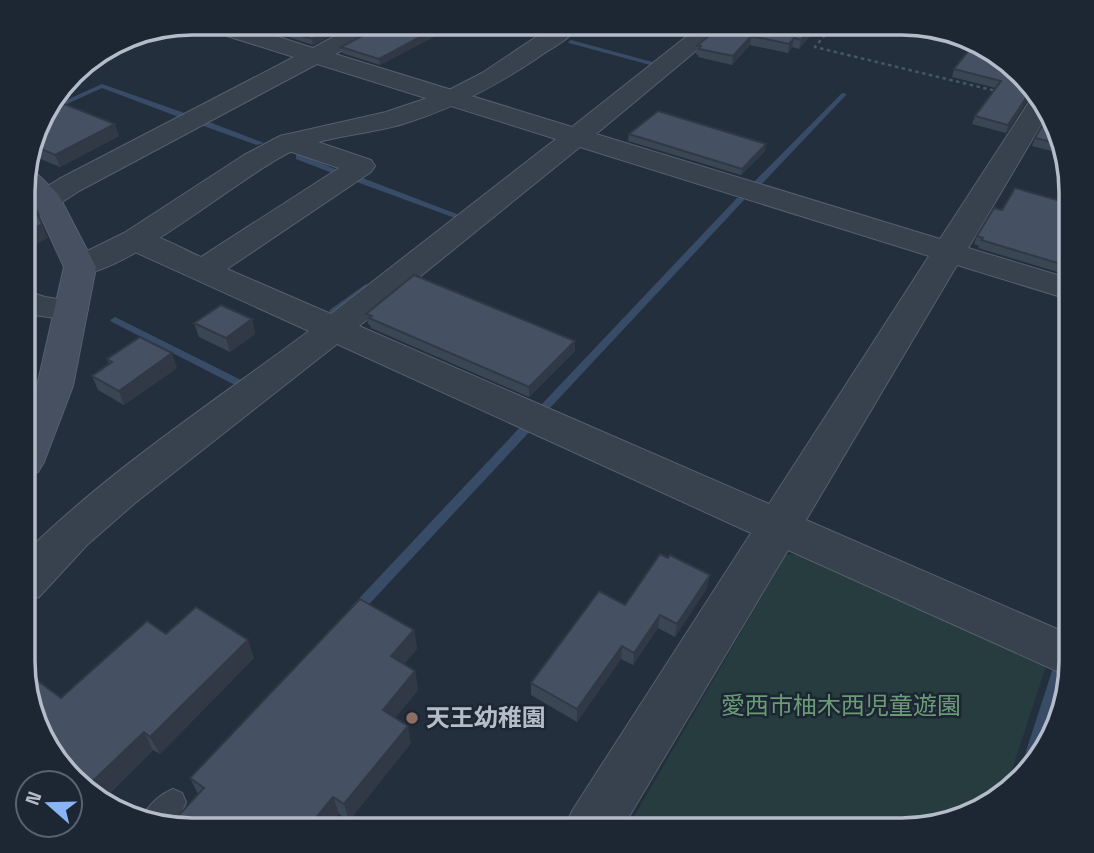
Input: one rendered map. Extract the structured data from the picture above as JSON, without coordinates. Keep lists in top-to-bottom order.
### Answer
{
  "parks": ["愛西市柚木西児童遊園"],
  "places": ["天王幼稚園"],
  "north": "left"
}
